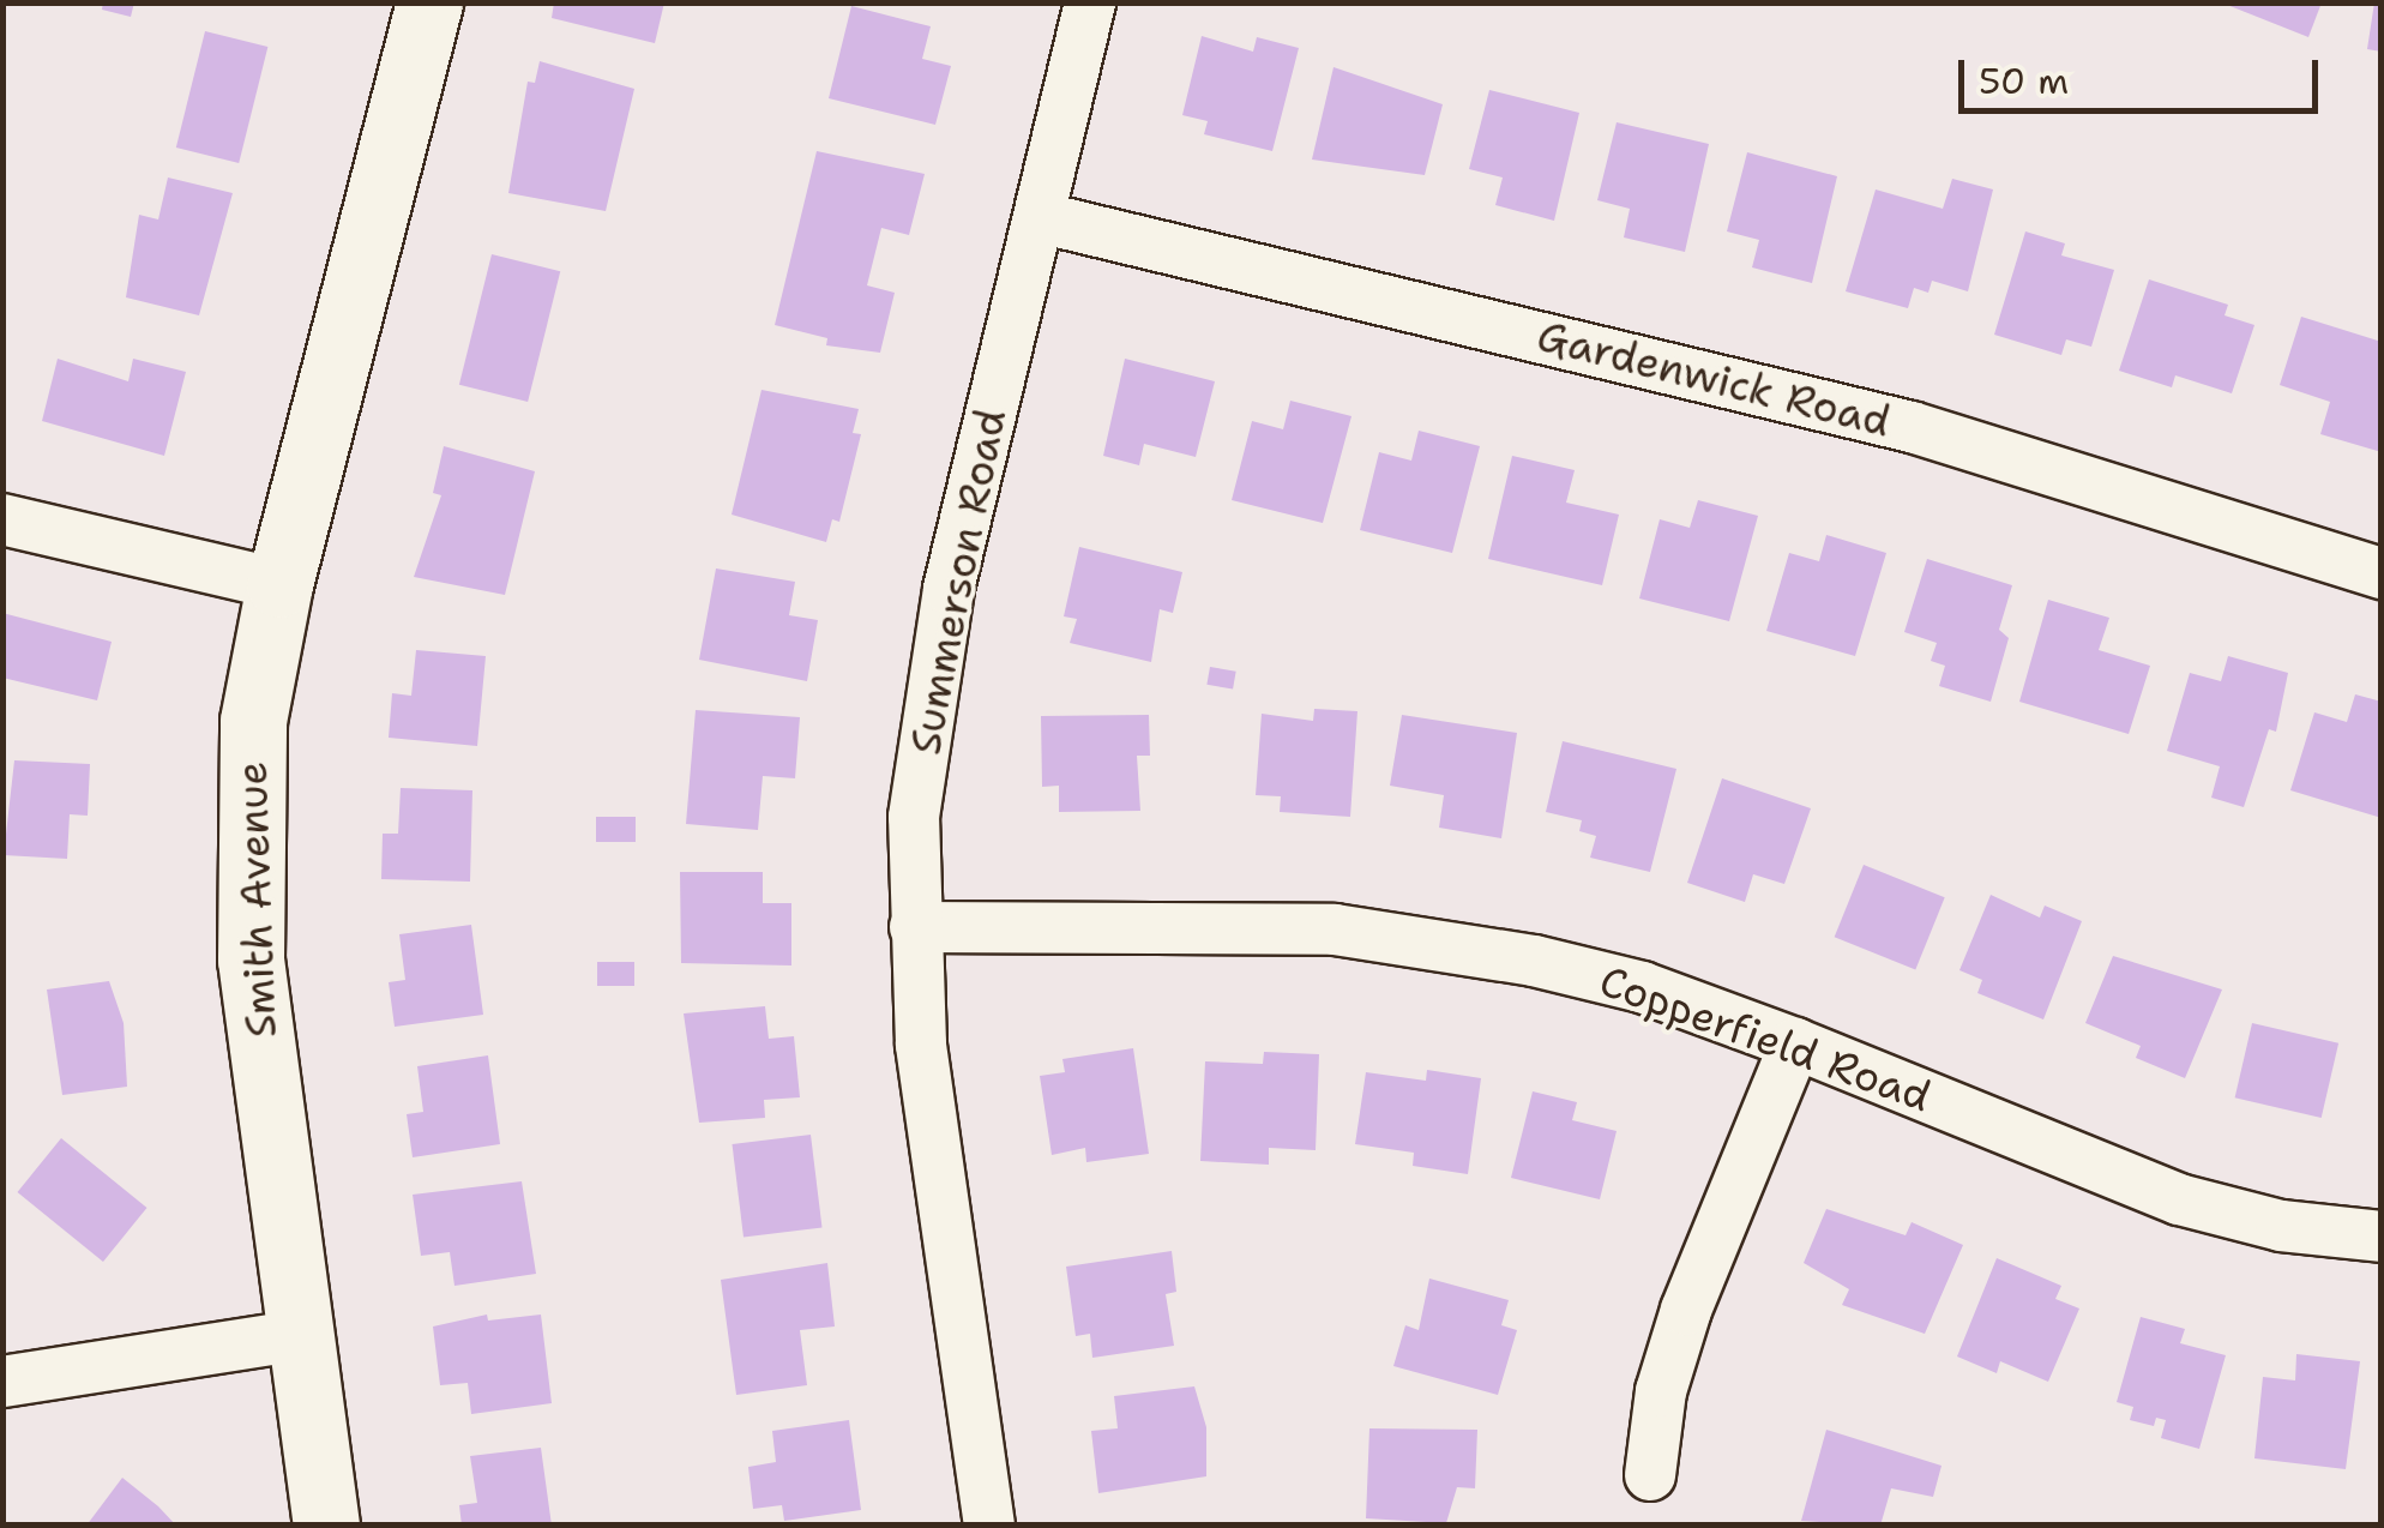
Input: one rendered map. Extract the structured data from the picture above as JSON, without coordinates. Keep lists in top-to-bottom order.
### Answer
{
  "streets": {
    "main road": ["Smith Avenue"],
    "street": ["Gardenwick Road", "Summerson Road", "Copperfield Road"]
  },
  "crossings": [
    ["Gardenwick Road", "Summerson Road"],
    ["Summerson Road", "Copperfield Road"]
  ],
  "scale_bar": "50 m"
}
